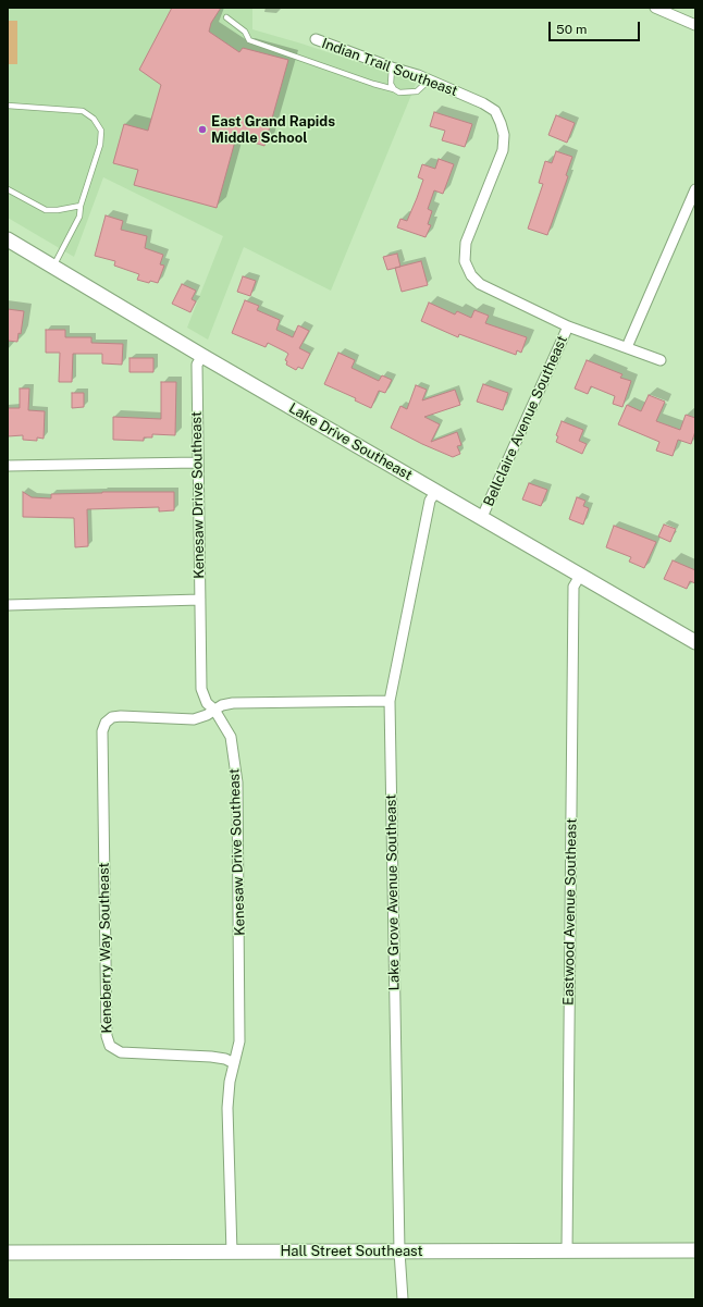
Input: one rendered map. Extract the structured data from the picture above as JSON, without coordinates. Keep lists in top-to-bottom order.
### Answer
{
  "streets": {
    "main road": ["Lake Drive Southeast", "Hall Street Southeast"],
    "street": [
      "Indian Trail Southeast",
      "Bellclaire Avenue Southeast",
      "Kenesaw Drive Southeast",
      "Lake Grove Avenue Southeast",
      "Eastwood Avenue Southeast",
      "Keneberry Way Southeast"
    ]
  },
  "crossings": [
    ["Indian Trail Southeast", "Bellclaire Avenue Southeast"],
    ["Bellclaire Avenue Southeast", "Lake Drive Southeast"],
    ["Lake Drive Southeast", "Kenesaw Drive Southeast"],
    ["Lake Drive Southeast", "Lake Grove Avenue Southeast"],
    ["Lake Drive Southeast", "Eastwood Avenue Southeast"],
    ["Kenesaw Drive Southeast", "Keneberry Way Southeast"],
    ["Kenesaw Drive Southeast", "Hall Street Southeast"],
    ["Lake Grove Avenue Southeast", "Hall Street Southeast"],
    ["Eastwood Avenue Southeast", "Hall Street Southeast"]
  ],
  "places": ["East Grand Rapids Middle School"],
  "scale_bar": "50 m"
}
